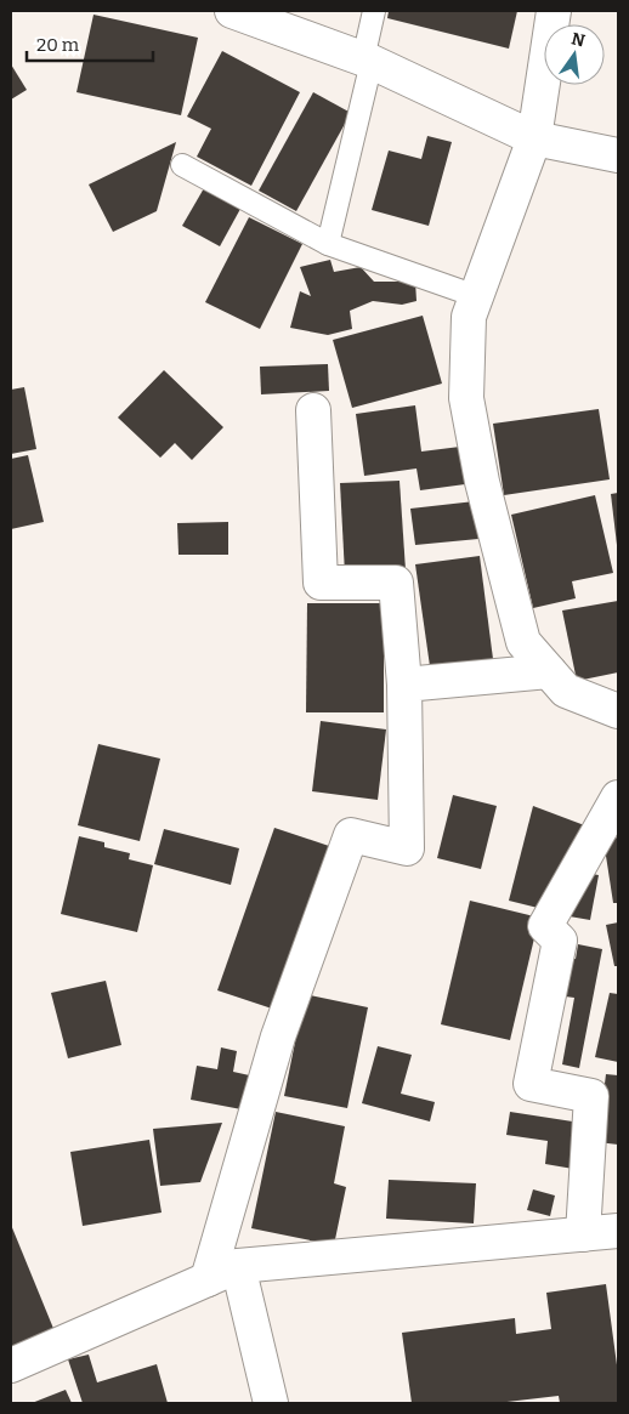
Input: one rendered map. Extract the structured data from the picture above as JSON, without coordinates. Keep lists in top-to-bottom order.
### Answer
{
  "scale_bar": "20 m",
  "north": "top"
}
